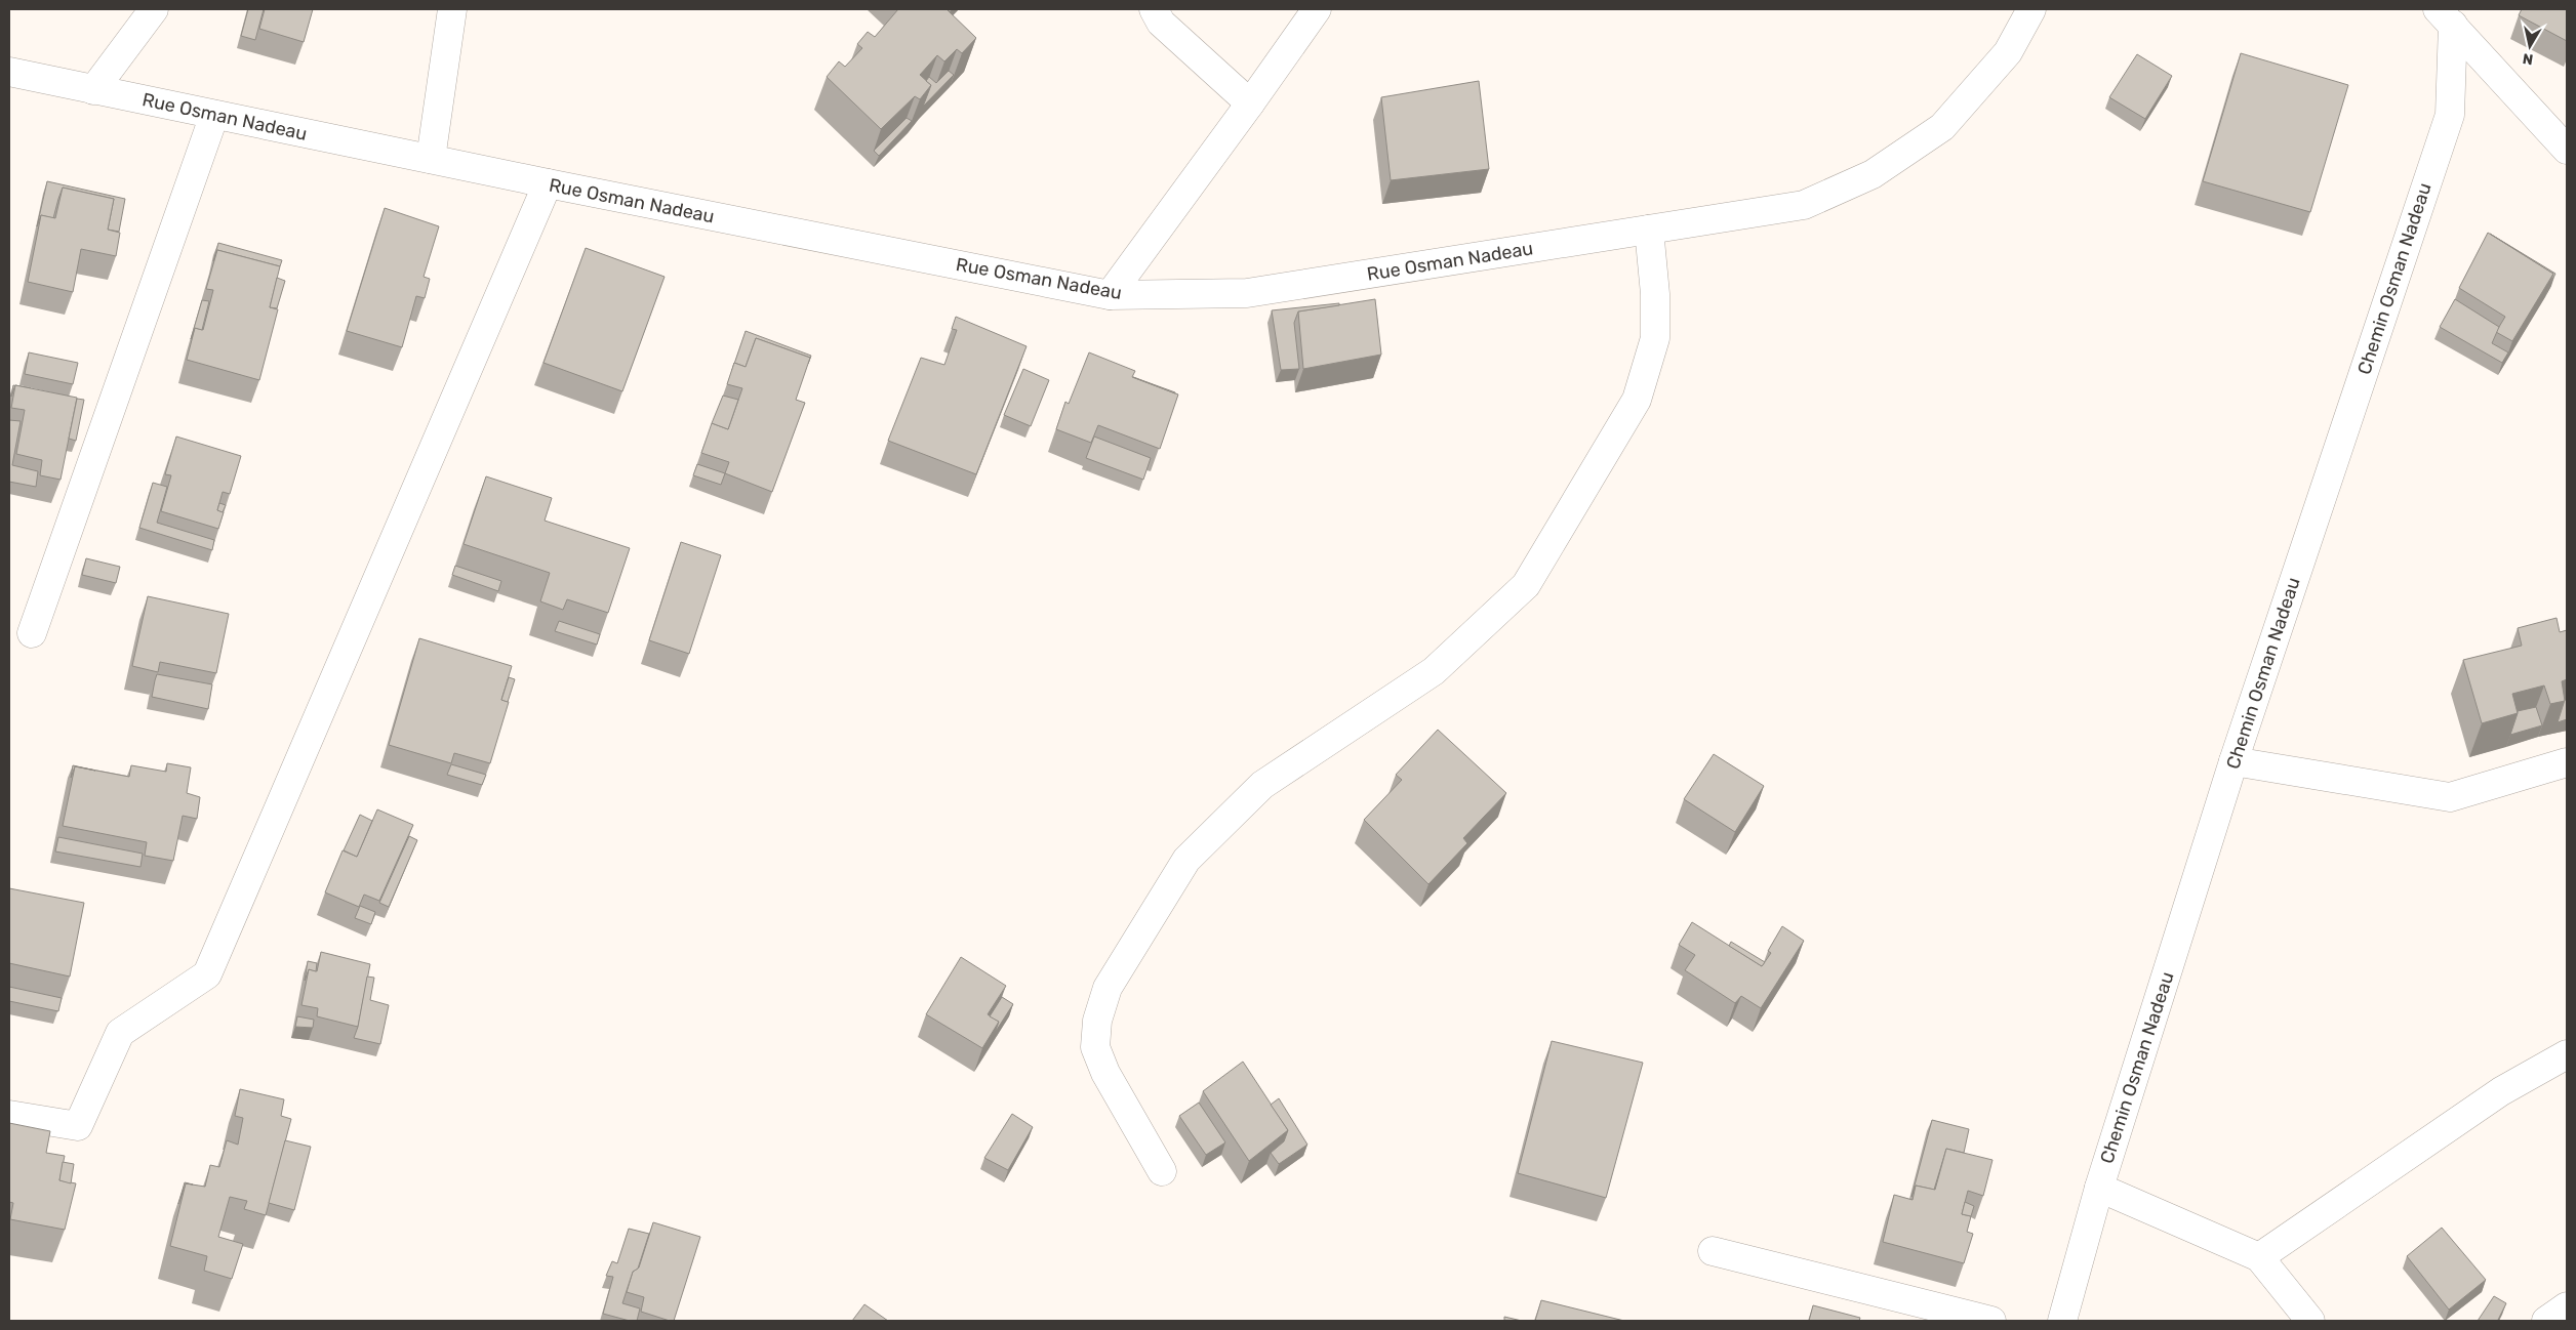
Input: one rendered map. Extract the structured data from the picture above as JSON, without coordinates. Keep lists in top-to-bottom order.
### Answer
{
  "streets": {
    "street": ["Rue Osman Nadeau", "Chemin Osman Nadeau"]
  },
  "north": "bottom"
}
